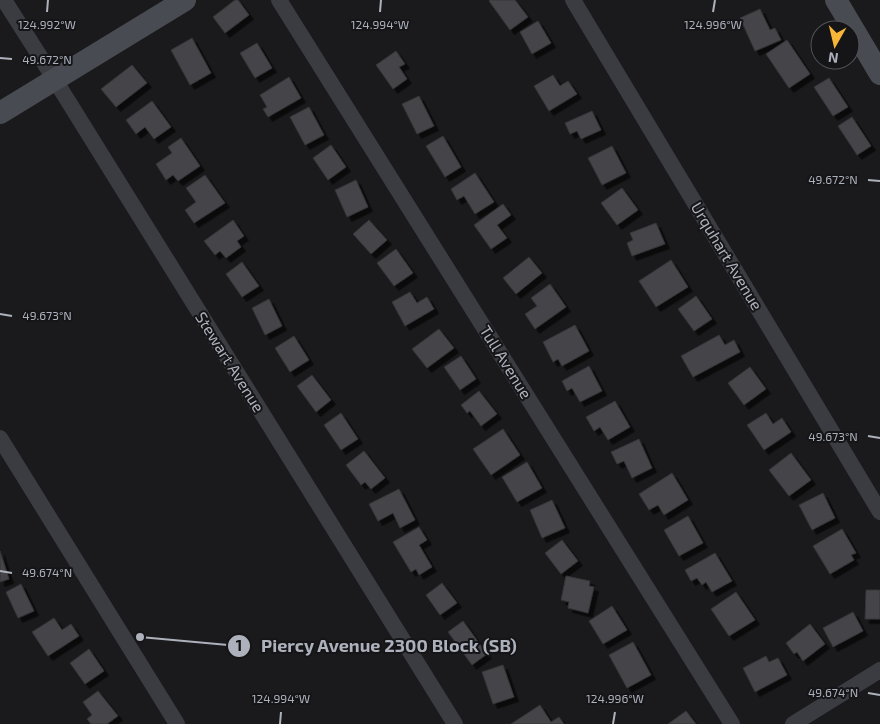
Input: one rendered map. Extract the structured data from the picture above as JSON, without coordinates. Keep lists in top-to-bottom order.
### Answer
{
  "streets": {
    "street": ["Urquhart Avenue", "Stewart Avenue", "Tull Avenue"]
  },
  "places": ["Piercy Avenue 2300 Block (SB)"],
  "north": "bottom",
  "coordinates": [
    "124.992°W",
    "124.994°W",
    "124.996°W",
    "49.672°N",
    "49.673°N",
    "49.674°N"
  ]
}
